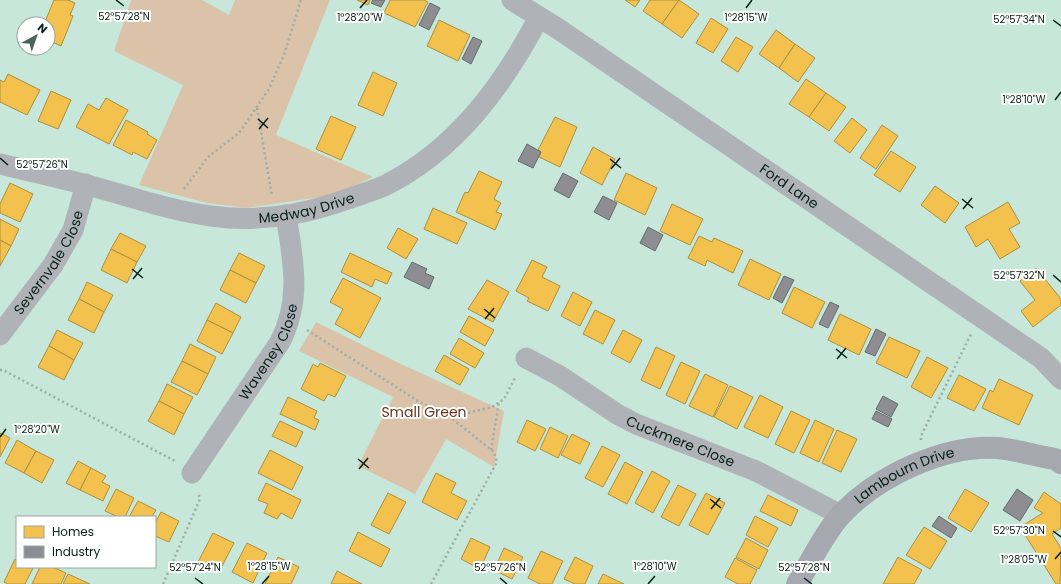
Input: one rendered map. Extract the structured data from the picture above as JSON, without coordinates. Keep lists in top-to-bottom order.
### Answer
{
  "streets": {
    "street": [
      "Ford Lane",
      "Medway Drive",
      "Severnvale Close",
      "Waveney Close",
      "Cuckmere Close",
      "Lambourn Drive"
    ]
  },
  "crossings": [
    ["Ford Lane", "Medway Drive"],
    ["Medway Drive", "Severnvale Close"],
    ["Medway Drive", "Waveney Close"],
    ["Cuckmere Close", "Lambourn Drive"]
  ],
  "parks": ["Small Green"],
  "legend": ["Homes", "Industry"],
  "north": "top right",
  "coordinates": [
    "52°57'28\"N",
    "1°28'20\"W",
    "1°28'15\"W",
    "52°57'34\"N",
    "1°28'10\"W",
    "52°57'26\"N",
    "52°57'32\"N",
    "52°57'30\"N",
    "1°28'05\"W",
    "52°57'24\"N"
  ]
}
